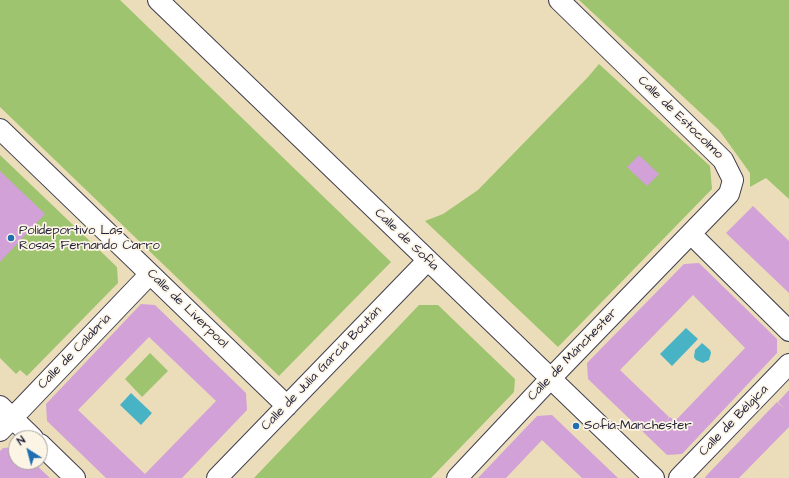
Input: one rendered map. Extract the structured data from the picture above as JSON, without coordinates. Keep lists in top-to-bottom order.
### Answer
{
  "streets": {
    "street": [
      "Calle de Estocolmo",
      "Calle de Sofía",
      "Calle de Liverpool",
      "Calle de Calabria",
      "Calle de Mánchester",
      "Calle de Julia García Boután",
      "Calle de Bélgica"
    ]
  },
  "crossings": [
    ["Calle de Estocolmo", "Calle de Mánchester"],
    ["Calle de Sofía", "Calle de Mánchester"],
    ["Calle de Sofía", "Calle de Julia García Boután"],
    ["Calle de Liverpool", "Calle de Calabria"],
    ["Calle de Liverpool", "Calle de Julia García Boután"]
  ],
  "places": ["Polideportivo Las Rosas Fernando Carro", "Sofía-Manchester"],
  "north": "top left"
}
